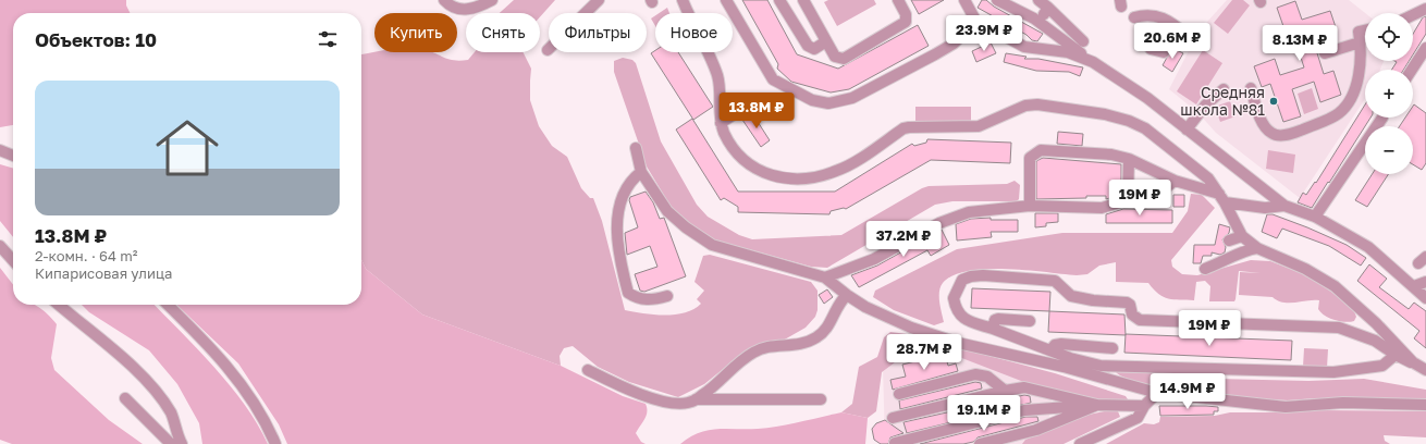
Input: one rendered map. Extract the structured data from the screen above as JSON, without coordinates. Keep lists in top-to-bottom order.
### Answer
{
  "places": ["Средняя школа №81"],
  "page": {
    "map_buttons": ["+", "−"],
    "chip": [
      "Купить",
      "Снять",
      "Фильтры",
      "Новое"
    ],
    "heading": "Объектов: 10",
    "price": [
      "23.9M ₽",
      "20.6M ₽",
      "8.13M ₽",
      "13.8M ₽",
      "19M ₽",
      "37.2M ₽",
      "19M ₽",
      "28.7M ₽",
      "14.9M ₽",
      "19.1M ₽"
    ],
    "list": [
      {
        "name": "13.8M ₽",
        "note": "2-комн. · 64 m² · Кипарисовая улица"
      }
    ]
  }
}
